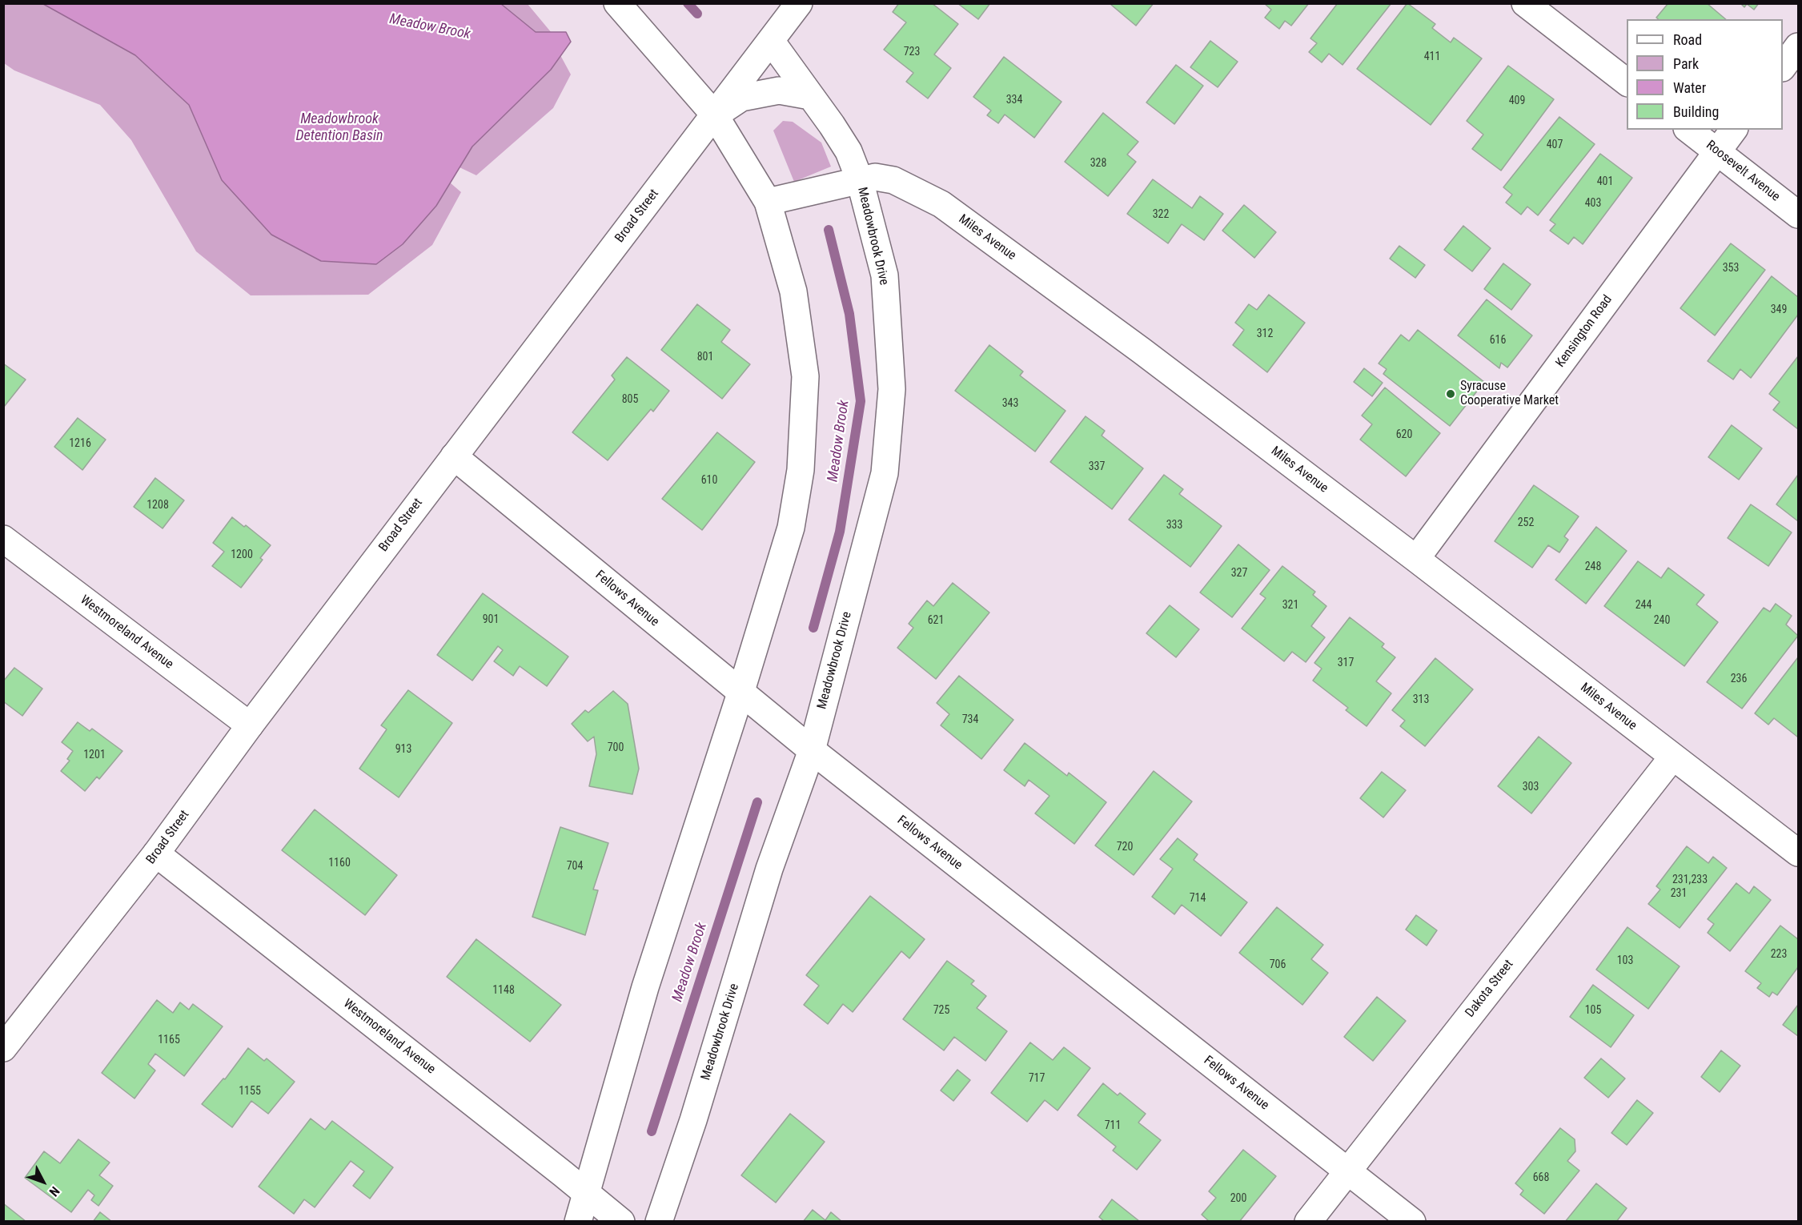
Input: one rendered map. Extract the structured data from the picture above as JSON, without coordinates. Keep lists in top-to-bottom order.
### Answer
{
  "streets": {
    "street": [
      "Roosevelt Avenue",
      "Broad Street",
      "Meadowbrook Drive",
      "Miles Avenue",
      "Kensington Road",
      "Fellows Avenue",
      "Westmoreland Avenue",
      "Dakota Street"
    ]
  },
  "crossings": [
    ["Roosevelt Avenue", "Kensington Road"],
    ["Broad Street", "Meadowbrook Drive"],
    ["Broad Street", "Fellows Avenue"],
    ["Broad Street", "Westmoreland Avenue"],
    ["Meadowbrook Drive", "Miles Avenue"],
    ["Meadowbrook Drive", "Fellows Avenue"],
    ["Miles Avenue", "Kensington Road"],
    ["Miles Avenue", "Dakota Street"],
    ["Fellows Avenue", "Dakota Street"]
  ],
  "water": ["Meadow Brook", "Meadowbrook Detention Basin"],
  "places": ["Syracuse Cooperative Market"],
  "house_numbers": [
    "723",
    "411",
    "334",
    "409",
    "407",
    "328",
    "401",
    "403",
    "322",
    "353",
    "349",
    "312",
    "616",
    "801",
    "805",
    "343",
    "620",
    "1216",
    "337",
    "610",
    "1208",
    "252",
    "333",
    "1200",
    "248",
    "327",
    "321",
    "244",
    "901",
    "621",
    "240",
    "317",
    "236",
    "313",
    "734",
    "700",
    "913",
    "1201",
    "303",
    "720",
    "1160",
    "704",
    "231,233",
    "231",
    "714",
    "223",
    "103",
    "706",
    "1148",
    "725",
    "105",
    "1165",
    "717",
    "1155",
    "711",
    "668",
    "200"
  ],
  "legend": [
    "Road",
    "Park",
    "Water",
    "Building"
  ],
  "north": "bottom right"
}
